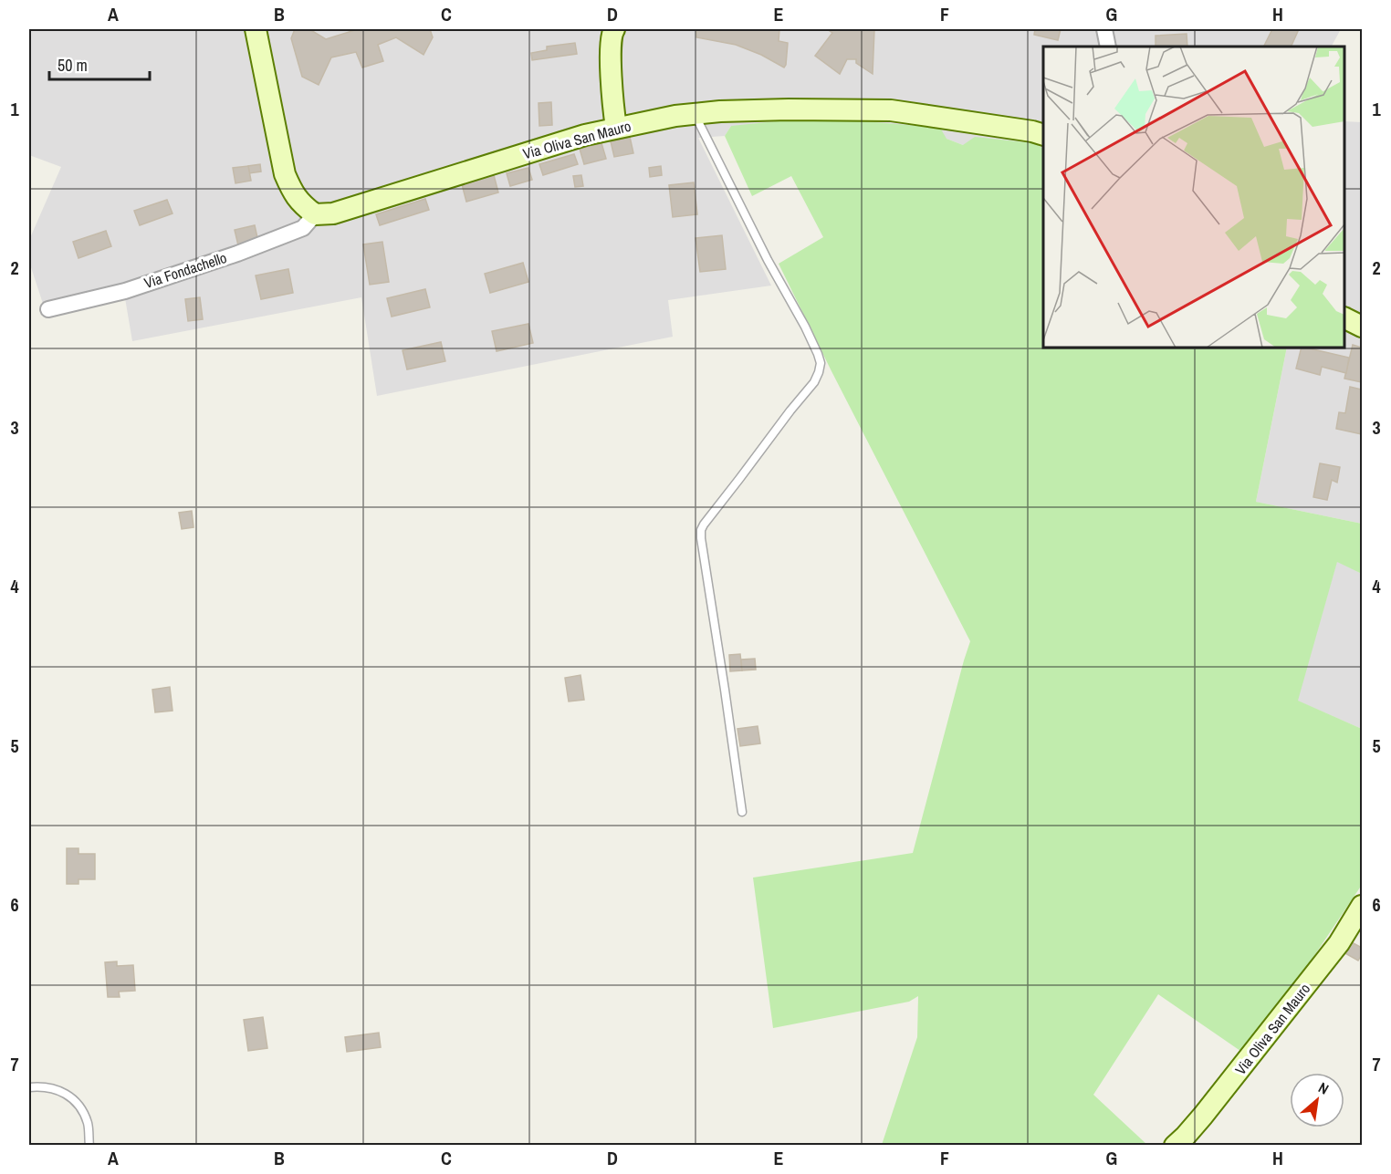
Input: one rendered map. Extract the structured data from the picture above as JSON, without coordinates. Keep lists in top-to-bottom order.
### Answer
{
  "streets": {
    "street": ["Via Oliva San Mauro", "Via Fondachello"]
  },
  "crossings": [
    ["Via Oliva San Mauro", "Via Fondachello"]
  ],
  "scale_bar": "50 m",
  "north": "top right",
  "grid": {
    "columns": [
      "A",
      "B",
      "C",
      "D",
      "E",
      "F",
      "G",
      "H"
    ],
    "rows": [
      "1",
      "2",
      "3",
      "4",
      "5",
      "6",
      "7"
    ]
  }
}
